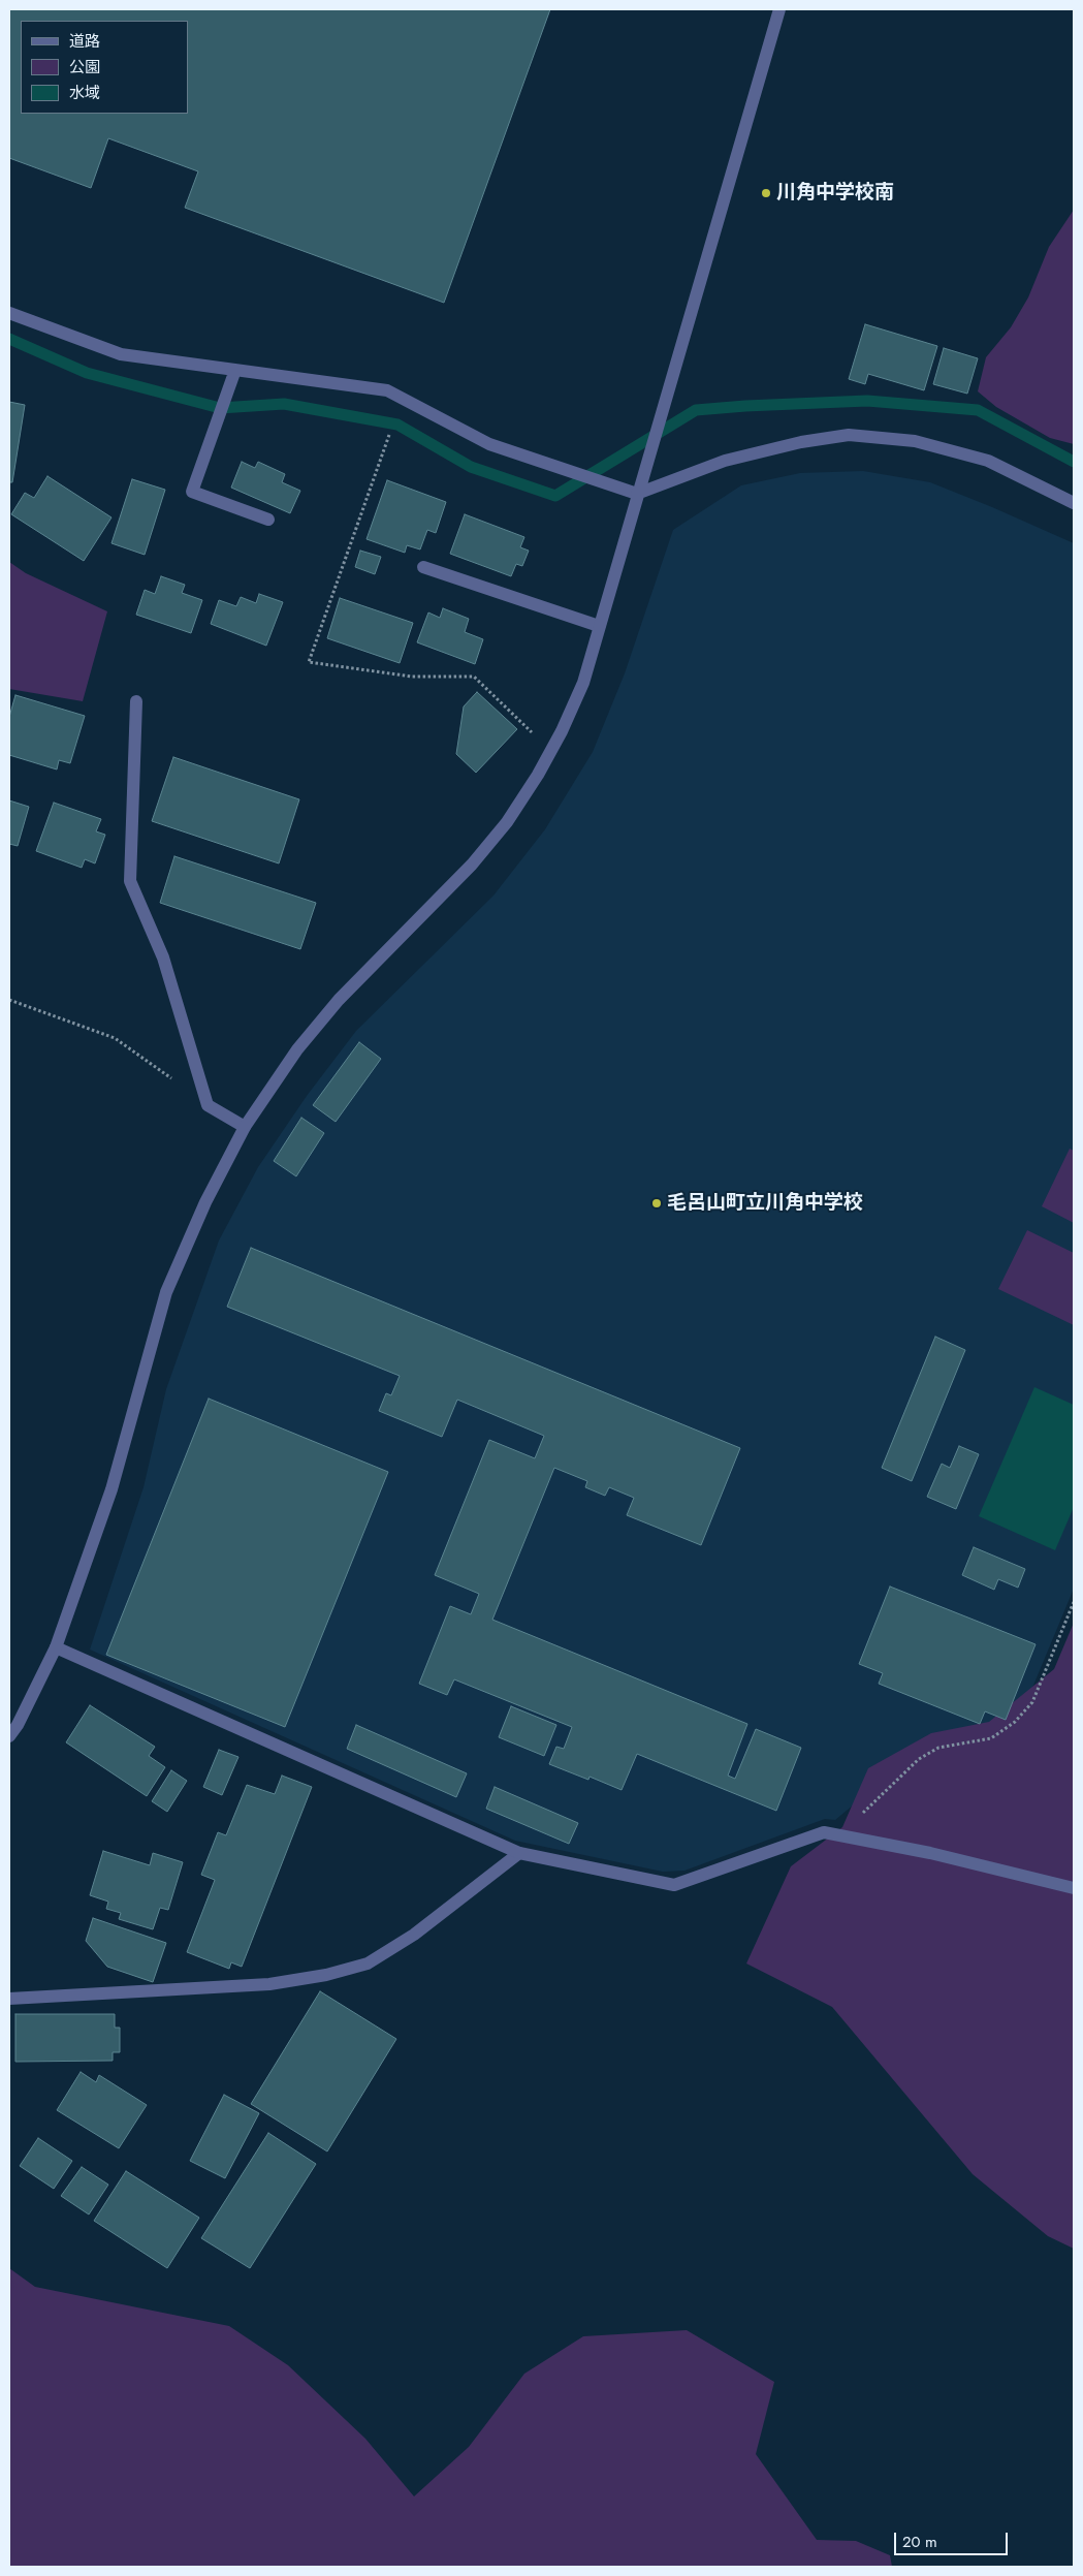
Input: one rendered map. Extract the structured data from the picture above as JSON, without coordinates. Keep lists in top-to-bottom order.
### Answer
{
  "places": ["川角中学校南", "毛呂山町立川角中学校"],
  "legend": ["道路", "公園", "水域"],
  "scale_bar": "20 m"
}
